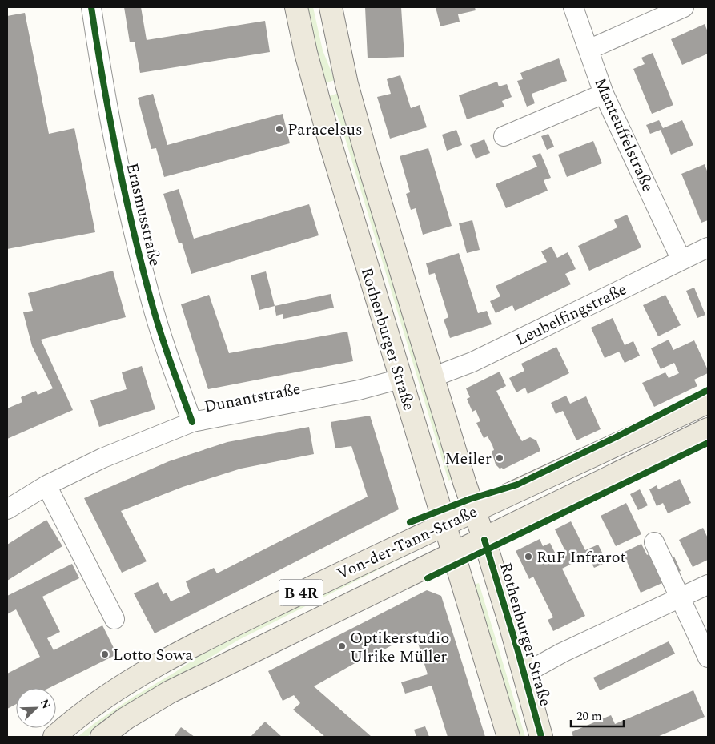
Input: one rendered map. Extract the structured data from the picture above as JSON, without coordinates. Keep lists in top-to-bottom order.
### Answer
{
  "streets": {
    "main road": ["Rothenburger Straße", "Von-der-Tann-Straße", "B 4R"],
    "street": [
      "Manteuffelstraße",
      "Erasmusstraße",
      "Leubelfingstraße",
      "Dunantstraße"
    ]
  },
  "crossings": [
    ["Manteuffelstraße", "Leubelfingstraße"],
    ["Erasmusstraße", "Dunantstraße"],
    ["Leubelfingstraße", "Rothenburger Straße"],
    ["Rothenburger Straße", "Dunantstraße"],
    ["Rothenburger Straße", "Von-der-Tann-Straße"]
  ],
  "places": [
    "Paracelsus",
    "Meiler",
    "RuF Infrarot",
    "Optikerstudio Ulrike Müller",
    "Lotto Sowa"
  ],
  "scale_bar": "20 m",
  "north": "top right"
}
